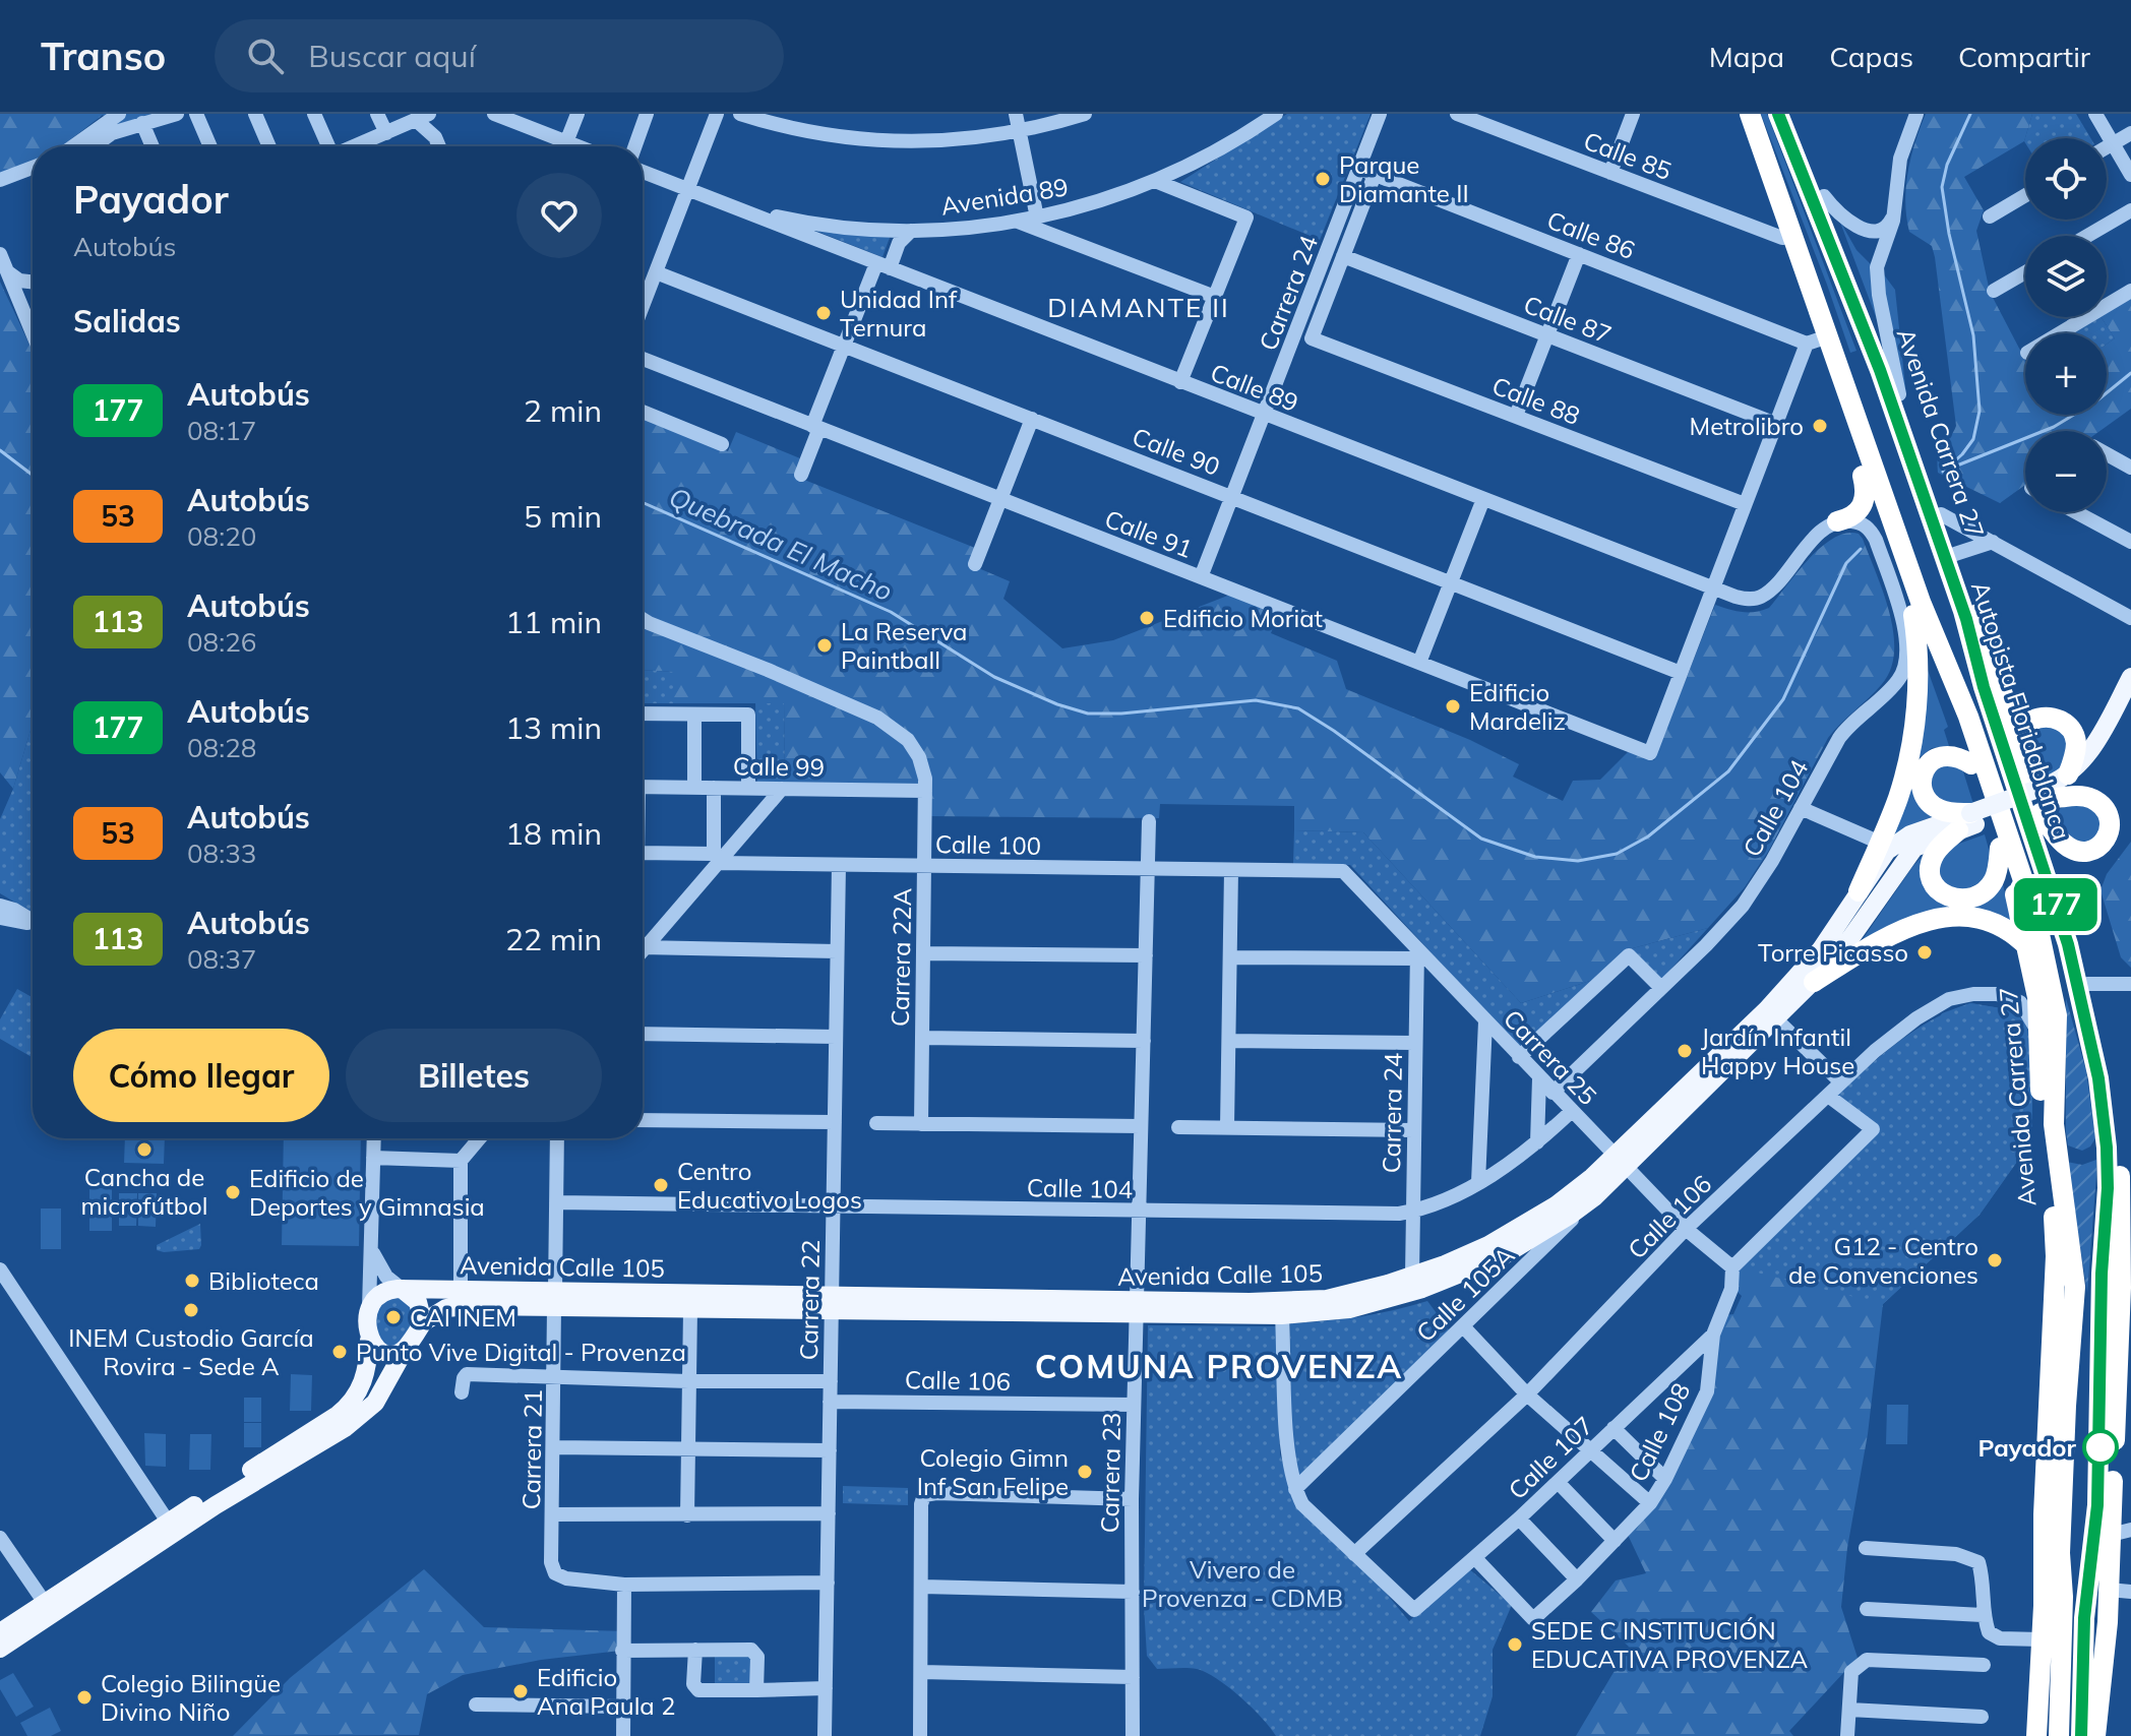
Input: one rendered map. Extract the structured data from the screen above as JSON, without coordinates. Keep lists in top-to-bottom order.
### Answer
{
  "streets": {
    "highway": ["Avenida Carrera 27", "Autopista Floridablanca"],
    "main road": ["Avenida Calle 105"],
    "street": [
      "Calle 85",
      "Avenida 89",
      "Calle 86",
      "Carrera 24",
      "Calle 87",
      "Calle 89",
      "Calle 88",
      "Calle 90",
      "Calle 91",
      "Calle 99",
      "Calle 104",
      "Calle 100",
      "Carrera 22A",
      "Carrera 25",
      "Calle 106",
      "Calle 105A",
      "Carrera 22",
      "Calle 108",
      "Carrera 21",
      "Calle 107",
      "Carrera 23"
    ]
  },
  "crossings": [
    ["Calle 85", "Avenida Carrera 27"],
    ["Avenida 89", "Calle 89"],
    ["Calle 86", "Carrera 24"],
    ["Calle 86", "Avenida Carrera 27"],
    ["Carrera 24", "Calle 89"],
    ["Carrera 24", "Calle 90"],
    ["Carrera 24", "Calle 91"],
    ["Carrera 24", "Calle 104"],
    ["Carrera 24", "Carrera 25"],
    ["Carrera 24", "Avenida Calle 105"],
    ["Calle 87", "Calle 88"],
    ["Calle 89", "Calle 104"],
    ["Avenida Carrera 27", "Calle 106"],
    ["Avenida Carrera 27", "Avenida Calle 105"],
    ["Calle 90", "Calle 91"],
    ["Calle 99", "Carrera 22A"],
    ["Calle 104", "Carrera 25"],
    ["Calle 104", "Carrera 22"],
    ["Calle 104", "Carrera 21"],
    ["Calle 104", "Carrera 23"],
    ["Calle 100", "Carrera 22A"],
    ["Calle 100", "Carrera 25"],
    ["Calle 100", "Carrera 22"],
    ["Calle 100", "Carrera 23"],
    ["Carrera 25", "Calle 106"],
    ["Carrera 25", "Avenida Calle 105"],
    ["Carrera 25", "Calle 108"],
    ["Calle 106", "Carrera 22"],
    ["Calle 106", "Calle 107"],
    ["Calle 106", "Carrera 23"],
    ["Avenida Calle 105", "Calle 105A"],
    ["Avenida Calle 105", "Carrera 22"],
    ["Avenida Calle 105", "Carrera 21"],
    ["Avenida Calle 105", "Carrera 23"],
    ["Calle 108", "Calle 107"]
  ],
  "districts": ["DIAMANTE II", "COMUNA PROVENZA"],
  "water": ["Quebrada El Macho"],
  "parks": ["Vivero de Provenza - CDMB"],
  "places": [
    "Parque Diamante II",
    "Unidad Inf Ternura",
    "Metrolibro",
    "Edificio Moriat",
    "La Reserva Paintball",
    "Edificio Mardeliz",
    "Torre Picasso",
    "Jardín Infantil Happy House",
    "Cancha de microfútbol",
    "Centro Educativo Logos",
    "Edificio de Deportes y Gimnasia",
    "G12 - Centro de Convenciones",
    "Biblioteca",
    "INEM Custodio García Rovira - Sede A",
    "CAI INEM",
    "Punto Vive Digital - Provenza",
    "Payador",
    "Colegio Gimn Inf San Felipe",
    "SEDE C INSTITUCIÓN EDUCATIVA PROVENZA",
    "Edificio Ana Paula 2",
    "Colegio Bilingüe Divino Niño"
  ],
  "lines": ["bus line 177"],
  "page": {
    "header": "Transo",
    "search": "Buscar aquí",
    "nav": ["Mapa", "Capas", "Compartir"],
    "on_map": "177",
    "map_buttons": ["+", "−"],
    "heading": [
      ["Payador", "Autobús"],
      "Salidas"
    ],
    "list": [
      {
        "mark": "177",
        "name": "Autobús",
        "note": "08:17",
        "value": "2 min"
      },
      {
        "mark": "53",
        "name": "Autobús",
        "note": "08:20",
        "value": "5 min"
      },
      {
        "mark": "113",
        "name": "Autobús",
        "note": "08:26",
        "value": "11 min"
      },
      {
        "mark": "177",
        "name": "Autobús",
        "note": "08:28",
        "value": "13 min"
      },
      {
        "mark": "53",
        "name": "Autobús",
        "note": "08:33",
        "value": "18 min"
      },
      {
        "mark": "113",
        "name": "Autobús",
        "note": "08:37",
        "value": "22 min"
      }
    ],
    "buttons": ["Cómo llegar", "Billetes"]
  }
}
